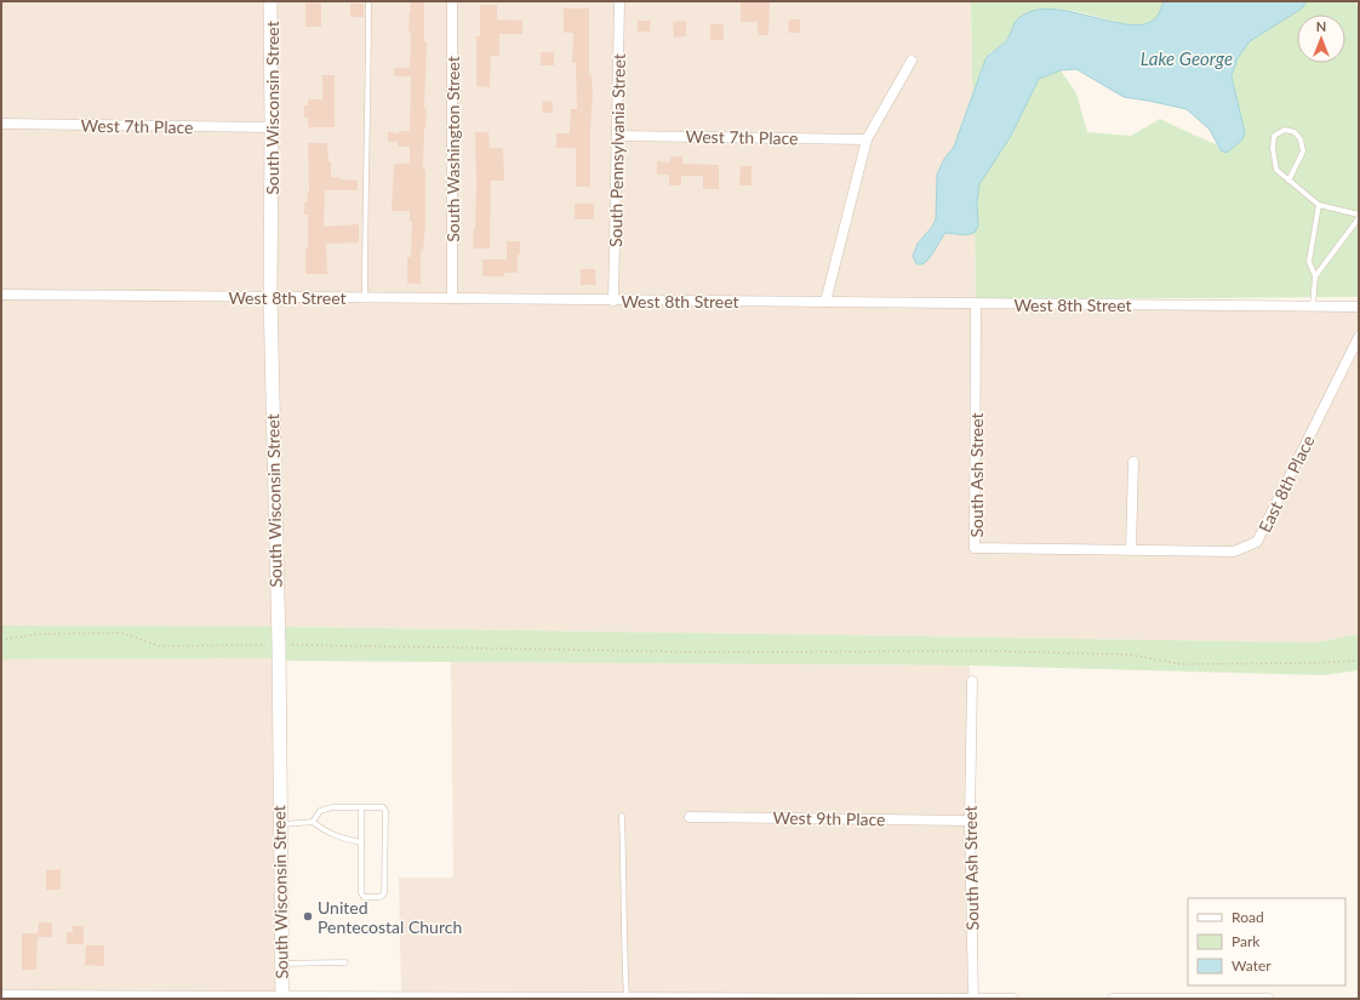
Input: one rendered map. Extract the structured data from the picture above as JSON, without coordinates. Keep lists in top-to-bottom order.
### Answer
{
  "streets": {
    "street": [
      "South Wisconsin Street",
      "West 7th Place",
      "South Washington Street",
      "South Pennsylvania Street",
      "West 8th Street",
      "South Ash Street",
      "East 8th Place",
      "West 9th Place"
    ]
  },
  "crossings": [
    ["South Wisconsin Street", "West 7th Place"],
    ["South Wisconsin Street", "West 8th Street"],
    ["West 7th Place", "South Pennsylvania Street"],
    ["South Washington Street", "West 8th Street"],
    ["South Pennsylvania Street", "West 8th Street"],
    ["West 8th Street", "South Ash Street"],
    ["South Ash Street", "East 8th Place"],
    ["South Ash Street", "West 9th Place"]
  ],
  "water": ["Lake George"],
  "places": ["United Pentecostal Church"],
  "legend": ["Road", "Park", "Water"],
  "north": "top"
}
